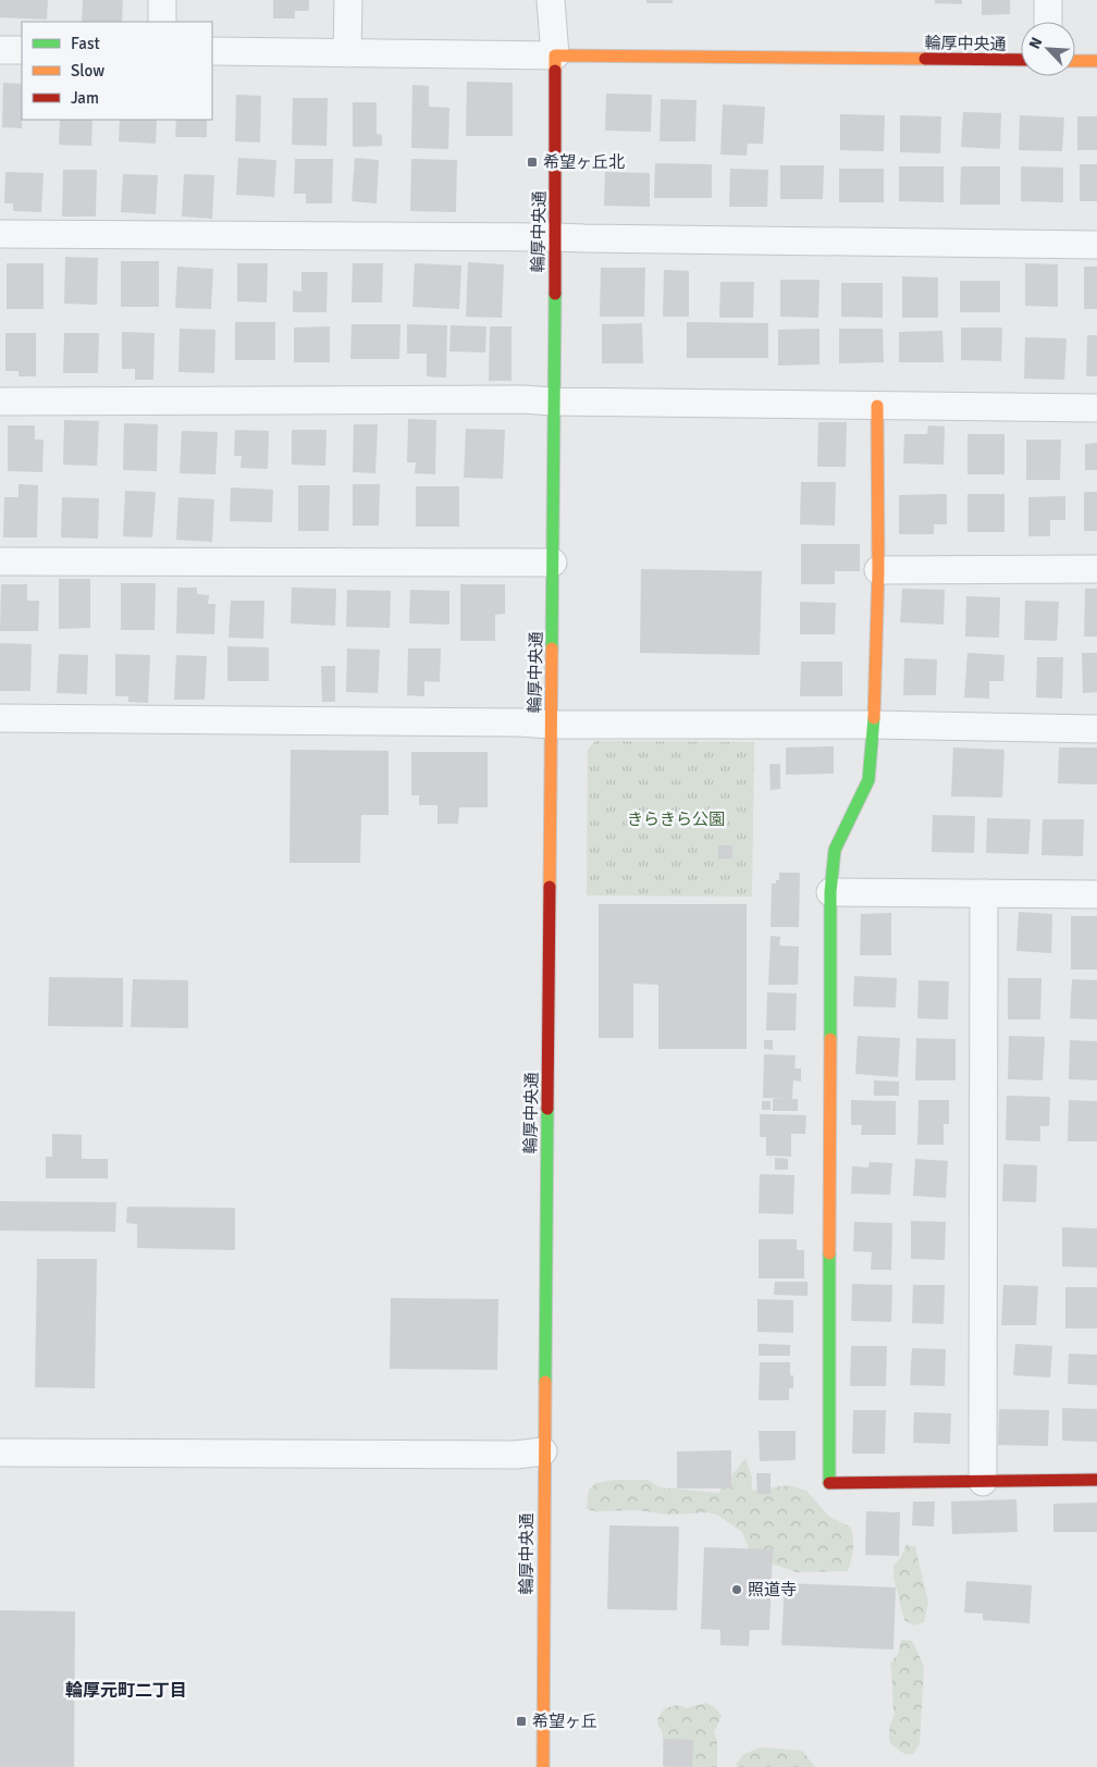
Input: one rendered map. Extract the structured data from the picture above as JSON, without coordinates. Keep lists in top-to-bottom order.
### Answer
{
  "streets": {
    "street": ["輪厚中央通"]
  },
  "districts": ["輪厚元町二丁目"],
  "parks": ["きらきら公園"],
  "places": {
    "transit": ["希望ヶ丘北", "希望ヶ丘"],
    "other": ["照道寺"]
  },
  "legend": ["Fast", "Slow", "Jam"],
  "north": "top left"
}
